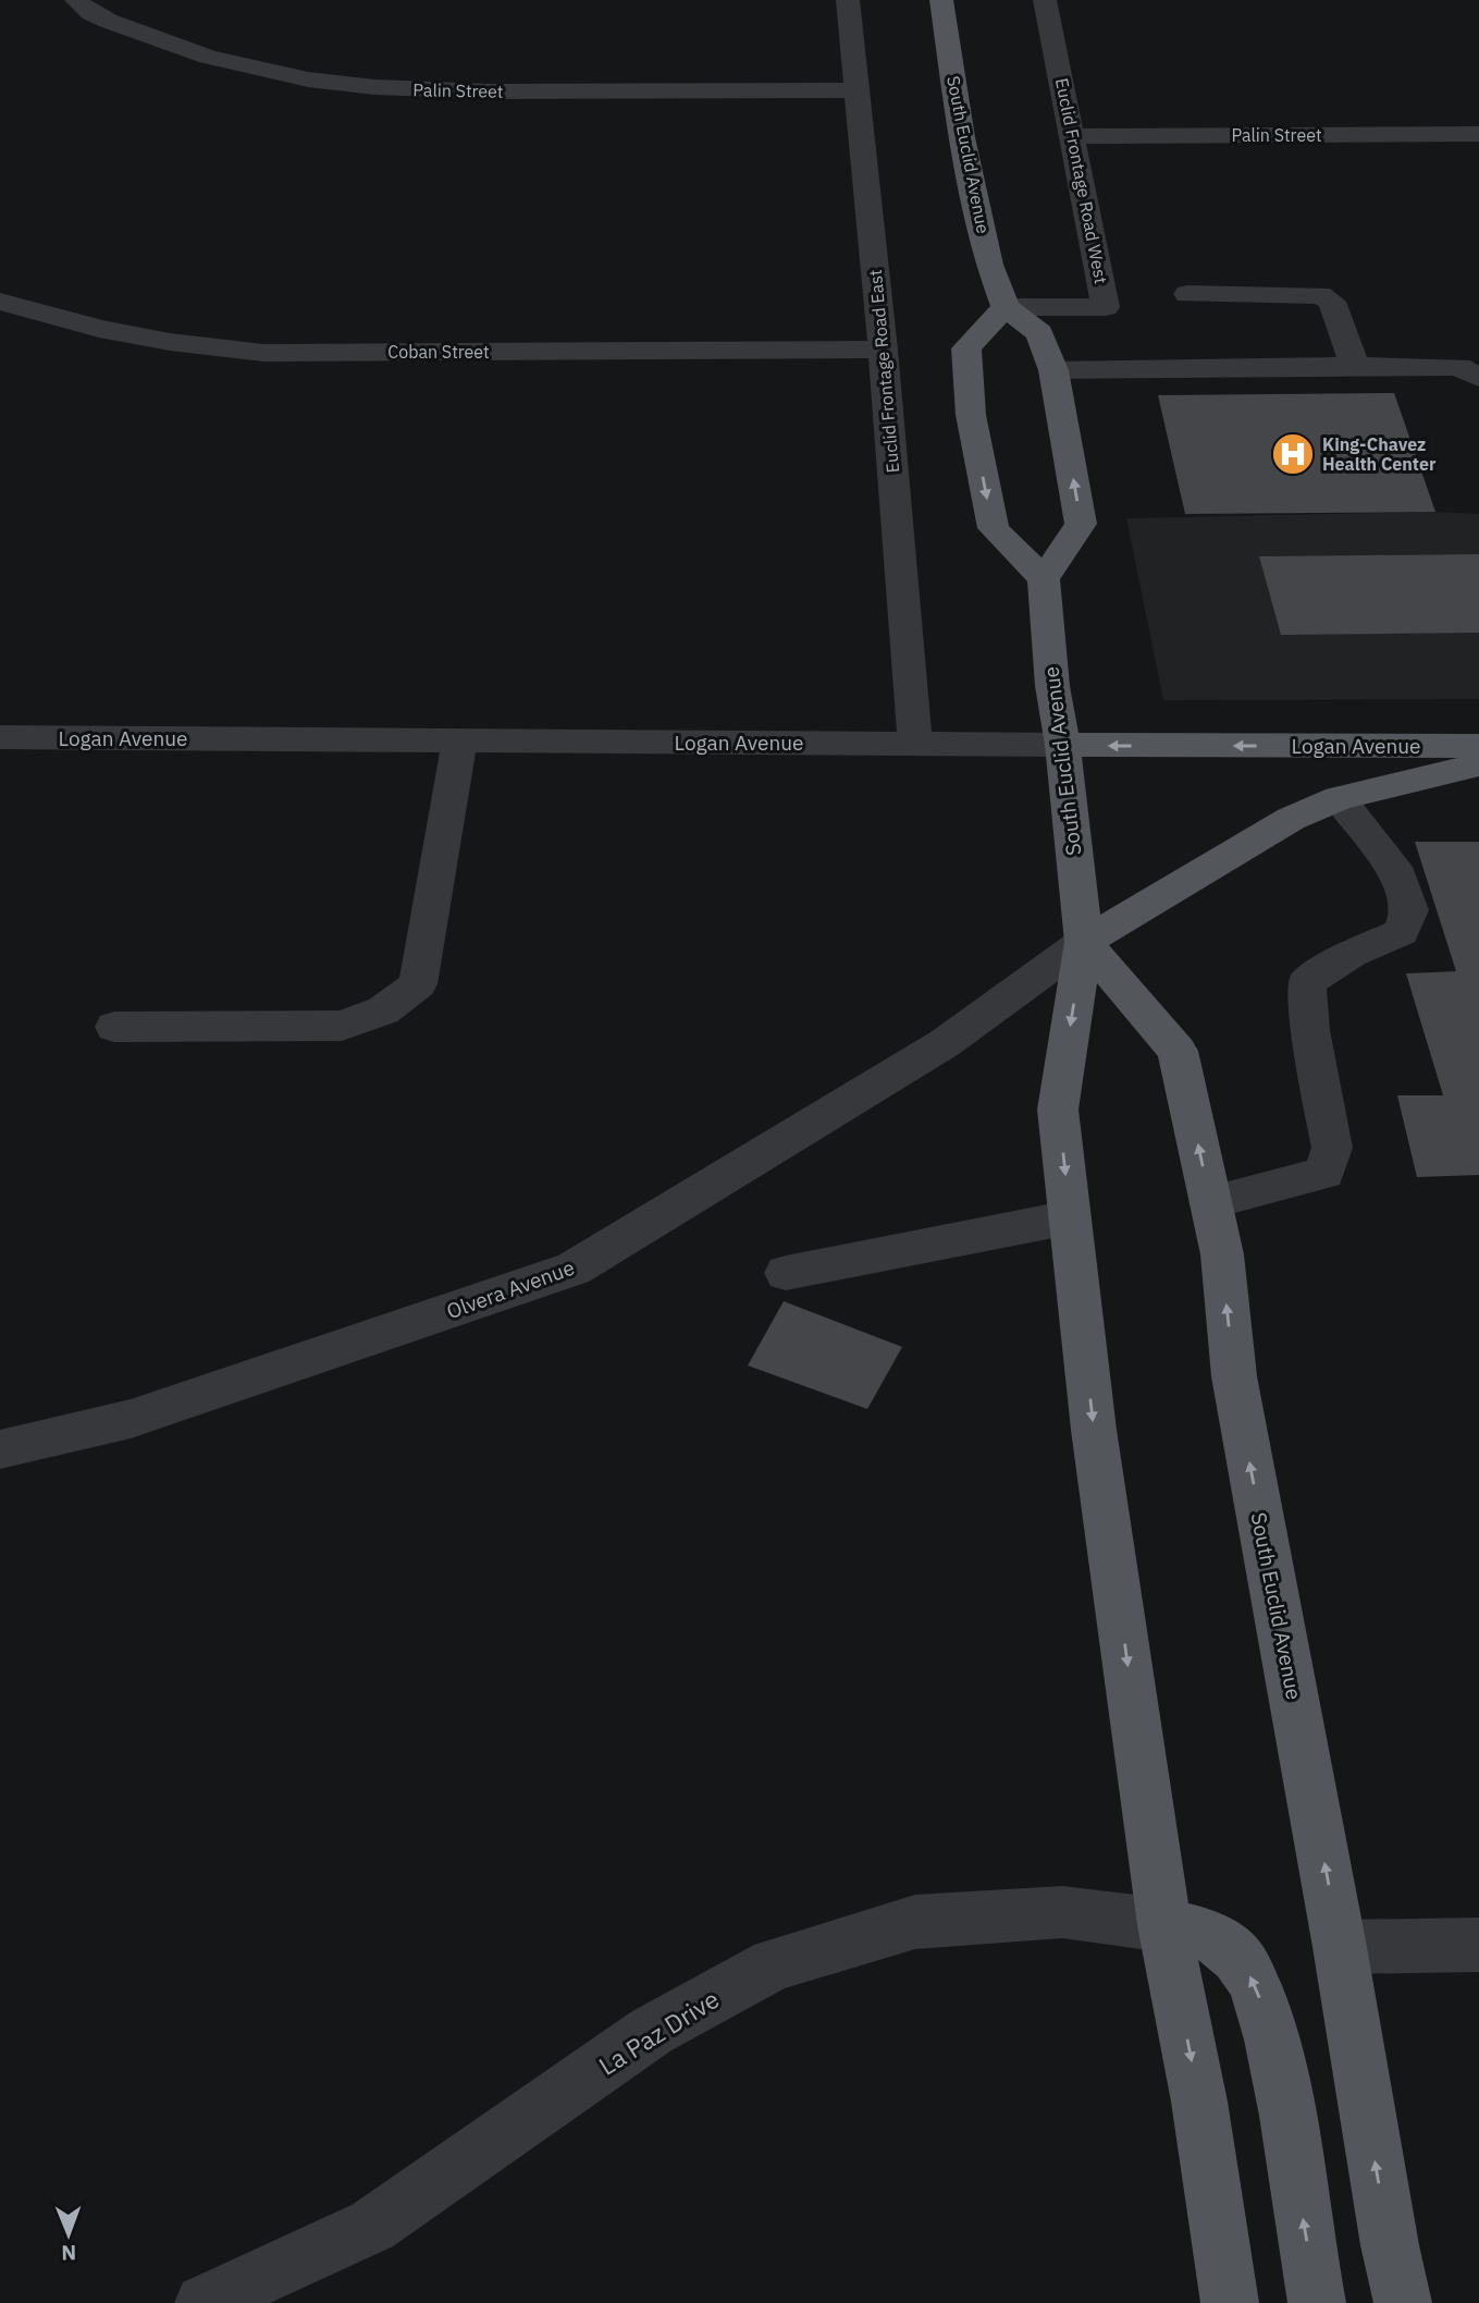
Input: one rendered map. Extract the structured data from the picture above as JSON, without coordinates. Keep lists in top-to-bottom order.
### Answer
{
  "streets": {
    "main road": ["South Euclid Avenue", "Logan Avenue"],
    "street": [
      "Palin Street",
      "Euclid Frontage Road West",
      "Coban Street",
      "Euclid Frontage Road East",
      "Olvera Avenue",
      "La Paz Drive"
    ]
  },
  "crossings": [
    ["Palin Street", "Euclid Frontage Road West"],
    ["Palin Street", "Euclid Frontage Road East"],
    ["South Euclid Avenue", "Euclid Frontage Road West"],
    ["South Euclid Avenue", "Logan Avenue"],
    ["South Euclid Avenue", "Olvera Avenue"],
    ["South Euclid Avenue", "La Paz Drive"],
    ["Coban Street", "Euclid Frontage Road East"],
    ["Euclid Frontage Road East", "Logan Avenue"],
    ["Logan Avenue", "Olvera Avenue"]
  ],
  "places": {
    "hospital": ["King-Chavez Health Center"]
  },
  "north": "bottom"
}
